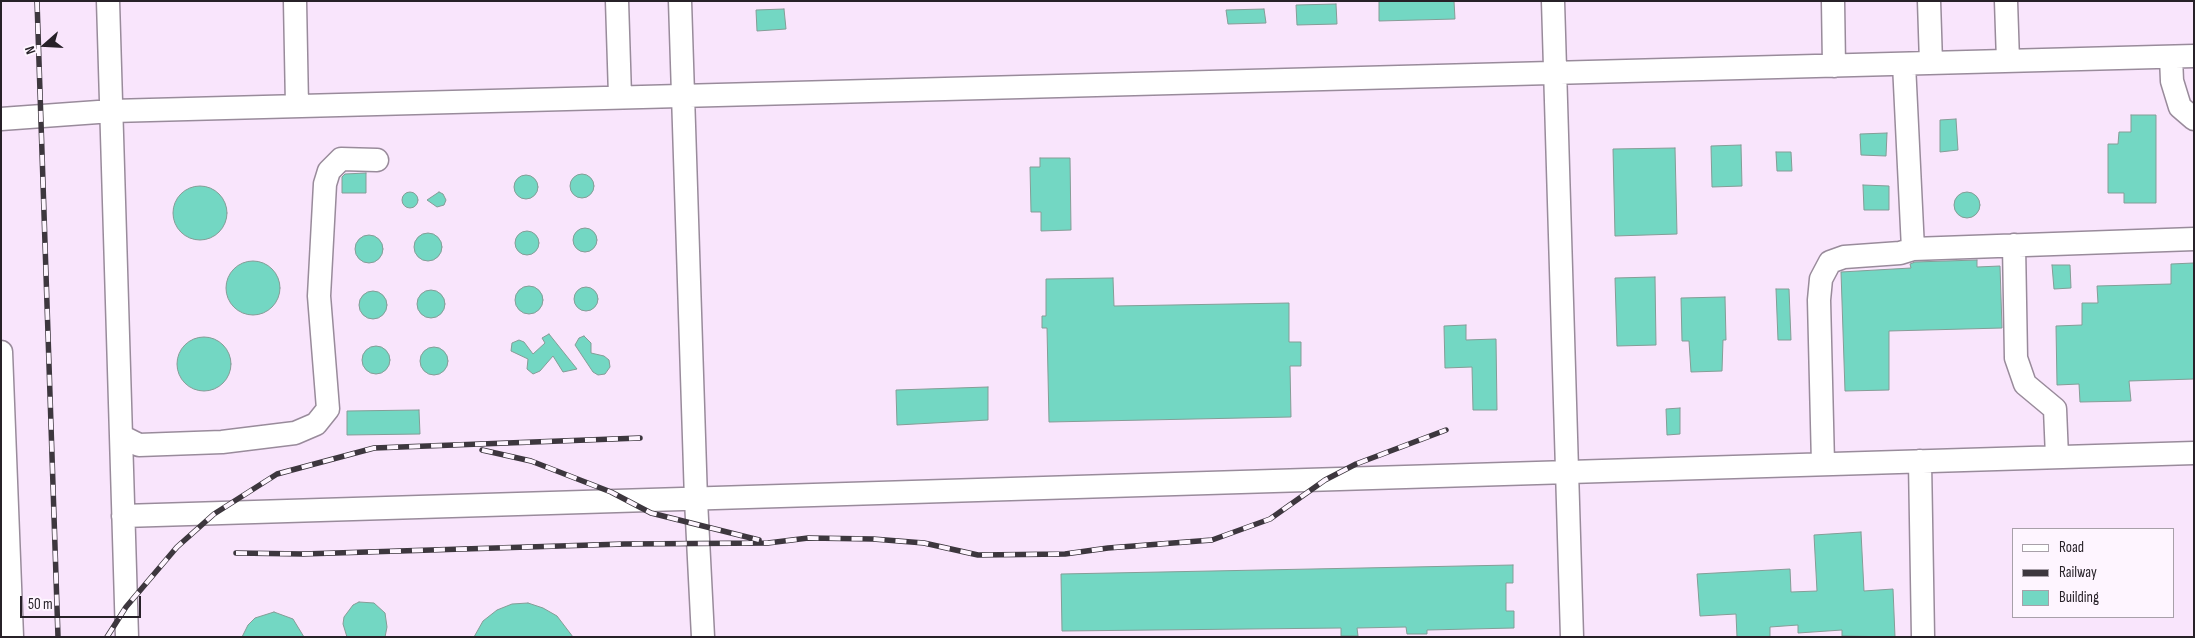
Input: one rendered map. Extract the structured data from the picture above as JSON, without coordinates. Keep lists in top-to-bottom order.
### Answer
{
  "legend": ["Road", "Railway", "Building"],
  "scale_bar": "50 m",
  "north": "left"
}
